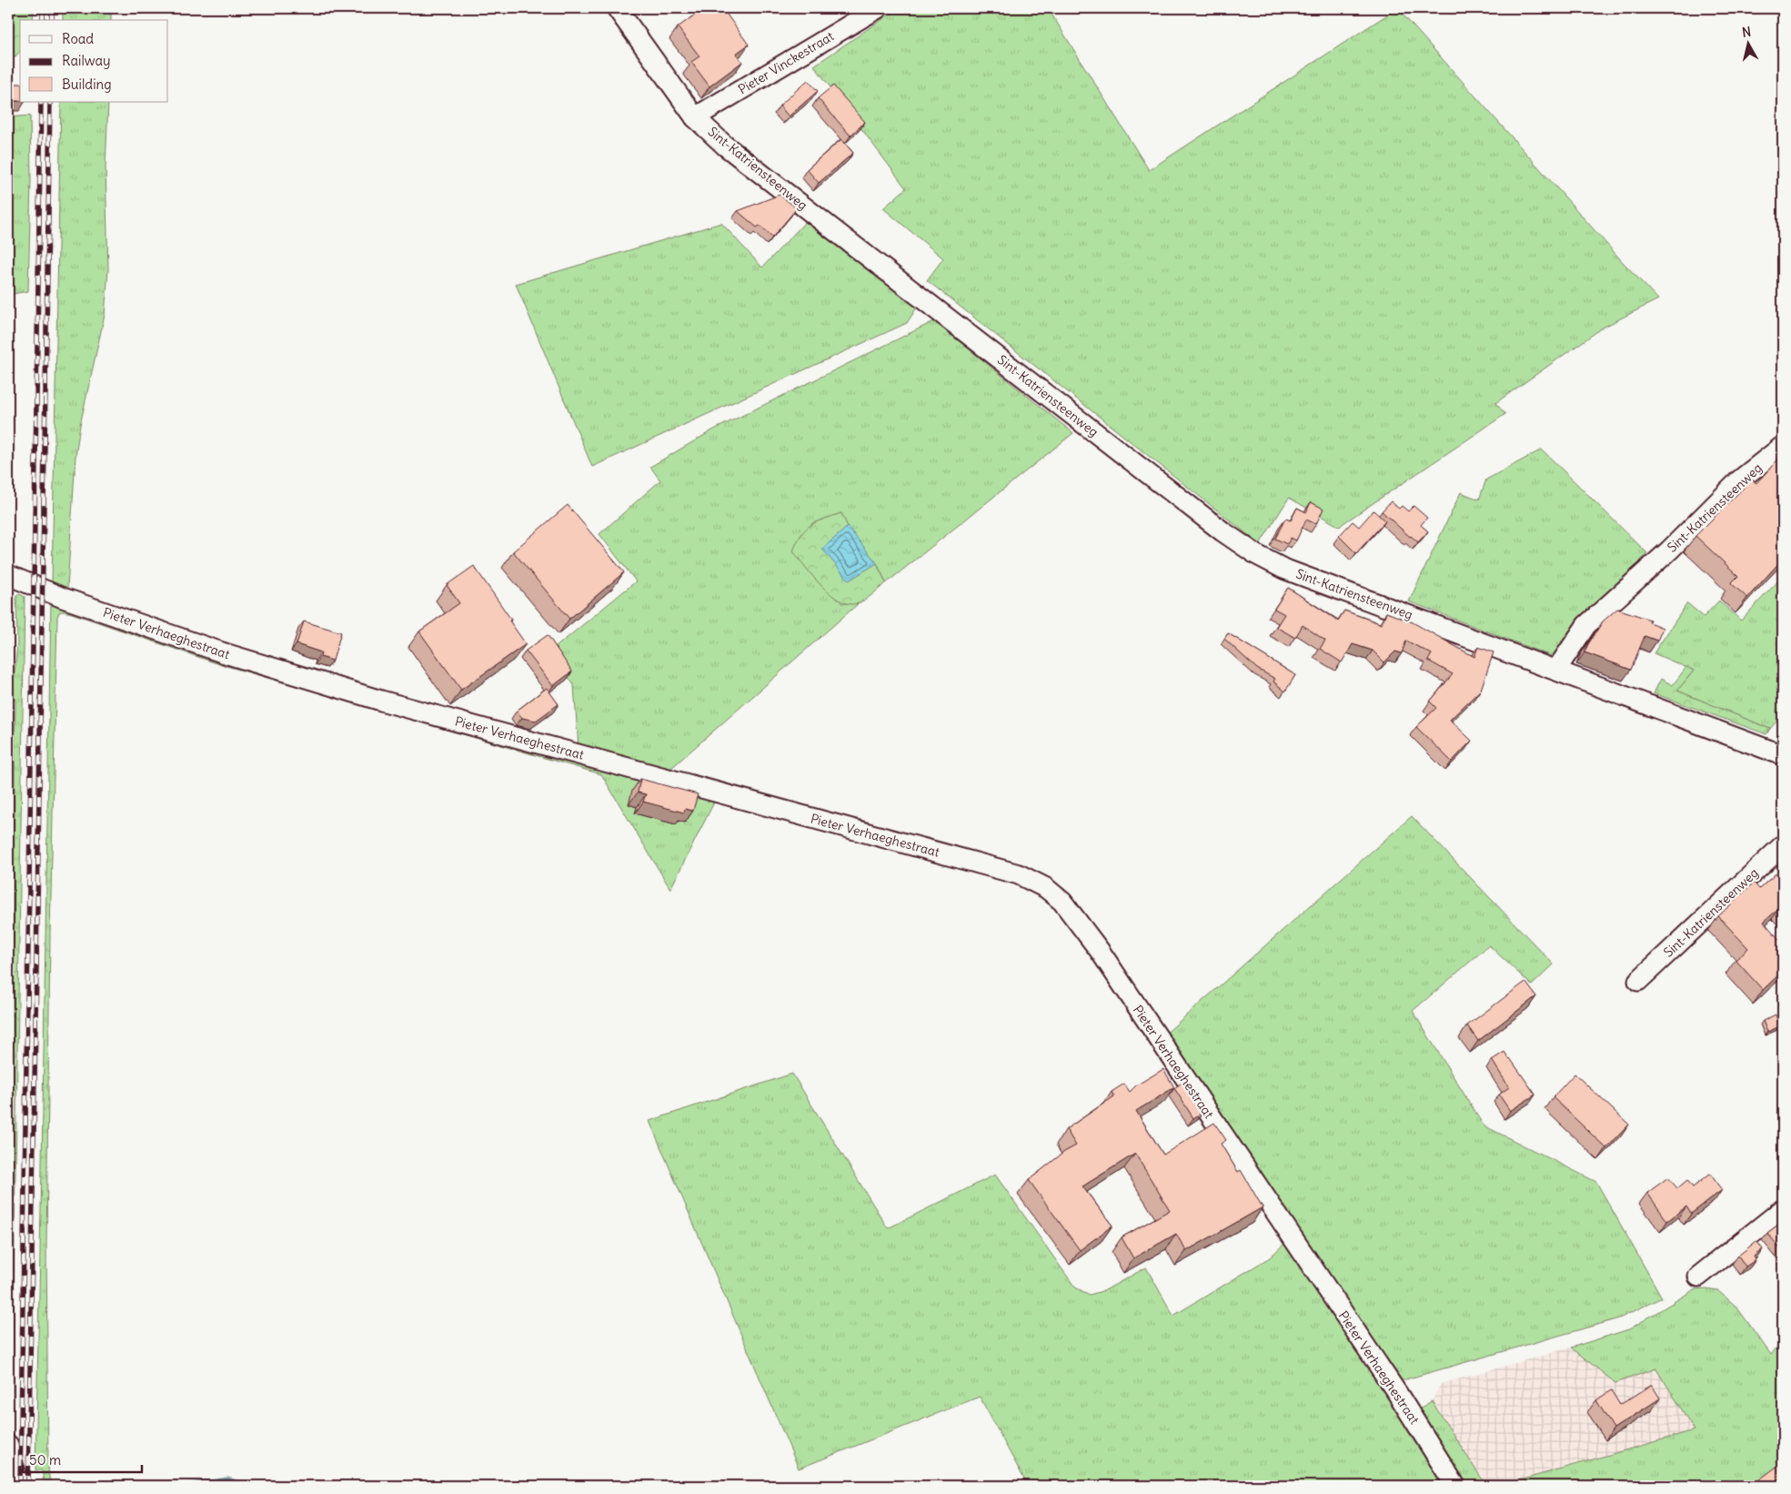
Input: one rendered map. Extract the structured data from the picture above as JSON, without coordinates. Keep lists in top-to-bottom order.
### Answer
{
  "streets": {
    "street": ["Pieter Vinckestraat", "Sint-Katriensteenweg", "Pieter Verhaeghestraat"]
  },
  "crossings": [
    ["Pieter Vinckestraat", "Sint-Katriensteenweg"]
  ],
  "legend": ["Road", "Railway", "Building"],
  "scale_bar": "50 m",
  "north": "top"
}
